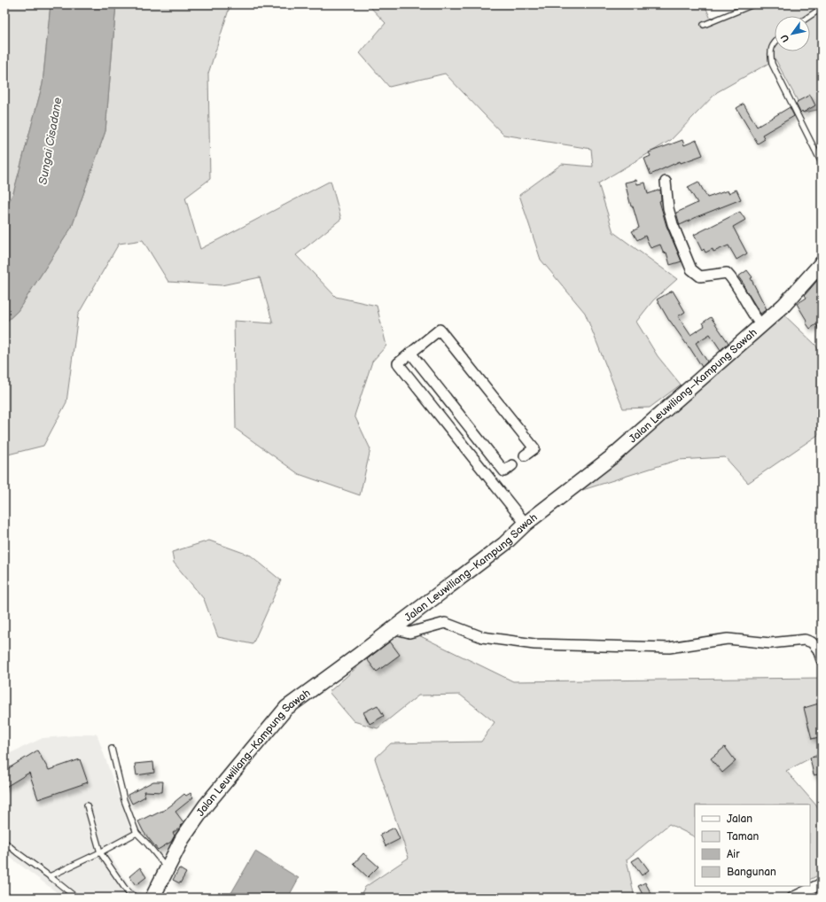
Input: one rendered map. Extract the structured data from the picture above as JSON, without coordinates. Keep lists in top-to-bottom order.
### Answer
{
  "streets": {
    "main road": ["Jalan Leuwiliang–Kampung Sawah"]
  },
  "water": ["Sungai Cisadane"],
  "legend": [
    "Jalan",
    "Taman",
    "Air",
    "Bangunan"
  ],
  "north": "bottom left"
}
